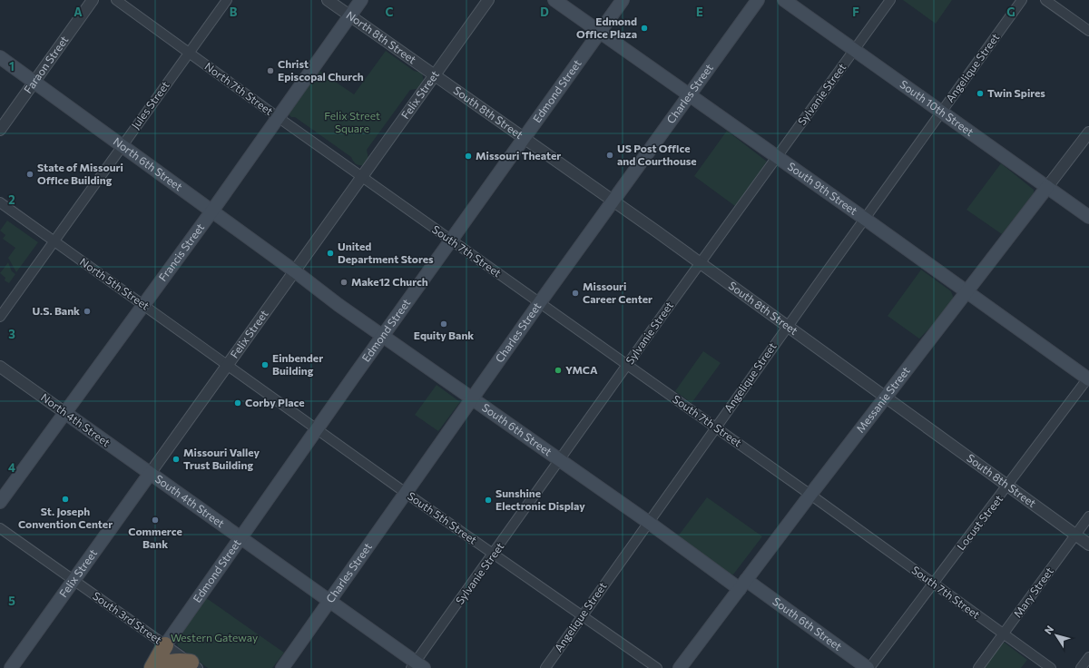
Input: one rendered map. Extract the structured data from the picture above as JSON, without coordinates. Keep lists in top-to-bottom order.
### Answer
{
  "streets": {
    "main road": [
      "Edmond Street",
      "Charles Street",
      "Felix Street",
      "South 10th Street",
      "North 6th Street",
      "South 9th Street",
      "Francis Street",
      "Messanie Street",
      "North 4th Street",
      "South 6th Street",
      "South 4th Street"
    ],
    "street": [
      "North 8th Street",
      "Faraon Street",
      "Angelique Street",
      "North 7th Street",
      "Sylvanie Street",
      "Jules Street",
      "South 8th Street",
      "South 7th Street",
      "North 5th Street",
      "South 5th Street",
      "Locust Street",
      "Mary Street",
      "South 3rd Street"
    ]
  },
  "crossings": [
    ["North 8th Street", "Felix Street"],
    ["North 8th Street", "South 8th Street"],
    ["North 8th Street", "Francis Street"],
    ["Faraon Street", "North 6th Street"],
    ["Angelique Street", "South 10th Street"],
    ["Angelique Street", "South 8th Street"],
    ["Angelique Street", "South 9th Street"],
    ["Angelique Street", "South 7th Street"],
    ["Angelique Street", "South 6th Street"],
    ["Angelique Street", "South 5th Street"],
    ["North 7th Street", "Felix Street"],
    ["North 7th Street", "Jules Street"],
    ["North 7th Street", "Francis Street"],
    ["North 7th Street", "South 7th Street"],
    ["Edmond Street", "South 8th Street"],
    ["Edmond Street", "South 9th Street"],
    ["Edmond Street", "South 7th Street"],
    ["Edmond Street", "South 6th Street"],
    ["Edmond Street", "South 4th Street"],
    ["Edmond Street", "South 5th Street"],
    ["Edmond Street", "South 3rd Street"],
    ["Charles Street", "South 8th Street"],
    ["Charles Street", "South 9th Street"],
    ["Charles Street", "South 7th Street"],
    ["Charles Street", "South 6th Street"],
    ["Charles Street", "South 4th Street"],
    ["Charles Street", "South 5th Street"],
    ["Felix Street", "South 8th Street"],
    ["Felix Street", "North 6th Street"],
    ["Felix Street", "South 7th Street"],
    ["Felix Street", "North 5th Street"],
    ["Felix Street", "North 4th Street"],
    ["Felix Street", "South 6th Street"],
    ["Felix Street", "South 4th Street"],
    ["Felix Street", "South 5th Street"],
    ["Felix Street", "South 3rd Street"],
    ["Sylvanie Street", "South 10th Street"],
    ["Sylvanie Street", "South 8th Street"],
    ["Sylvanie Street", "South 9th Street"],
    ["Sylvanie Street", "South 7th Street"],
    ["Sylvanie Street", "South 6th Street"],
    ["Sylvanie Street", "South 4th Street"],
    ["Sylvanie Street", "South 5th Street"],
    ["Jules Street", "North 6th Street"],
    ["Jules Street", "North 5th Street"],
    ["South 10th Street", "Messanie Street"],
    ["South 8th Street", "Messanie Street"],
    ["South 8th Street", "Locust Street"],
    ["South 8th Street", "Mary Street"],
    ["North 6th Street", "Francis Street"],
    ["North 6th Street", "South 6th Street"],
    ["South 9th Street", "Messanie Street"],
    ["South 9th Street", "Locust Street"],
    ["Francis Street", "North 5th Street"],
    ["Francis Street", "North 4th Street"],
    ["South 7th Street", "Messanie Street"],
    ["South 7th Street", "Locust Street"],
    ["South 7th Street", "Mary Street"],
    ["North 5th Street", "South 5th Street"],
    ["Messanie Street", "South 6th Street"],
    ["North 4th Street", "South 4th Street"],
    ["South 6th Street", "Locust Street"]
  ],
  "parks": ["Felix Street Square", "Western Gateway"],
  "places": [
    "Edmond Office Plaza",
    "Christ Episcopal Church",
    "Twin Spires",
    "US Post Office and Courthouse",
    "Missouri Theater",
    "State of Missouri Office Building",
    "United Department Stores",
    "Make12 Church",
    "Missouri Career Center",
    "U.S. Bank",
    "Equity Bank",
    "Einbender Building",
    "YMCA",
    "Corby Place",
    "Missouri Valley Trust Building",
    "St. Joseph Convention Center",
    "Sunshine Electronic Display",
    "Commerce Bank"
  ],
  "north": "top left",
  "grid": {
    "columns": [
      "A",
      "B",
      "C",
      "D",
      "E",
      "F",
      "G"
    ],
    "rows": [
      "1",
      "2",
      "3",
      "4",
      "5"
    ]
  }
}
